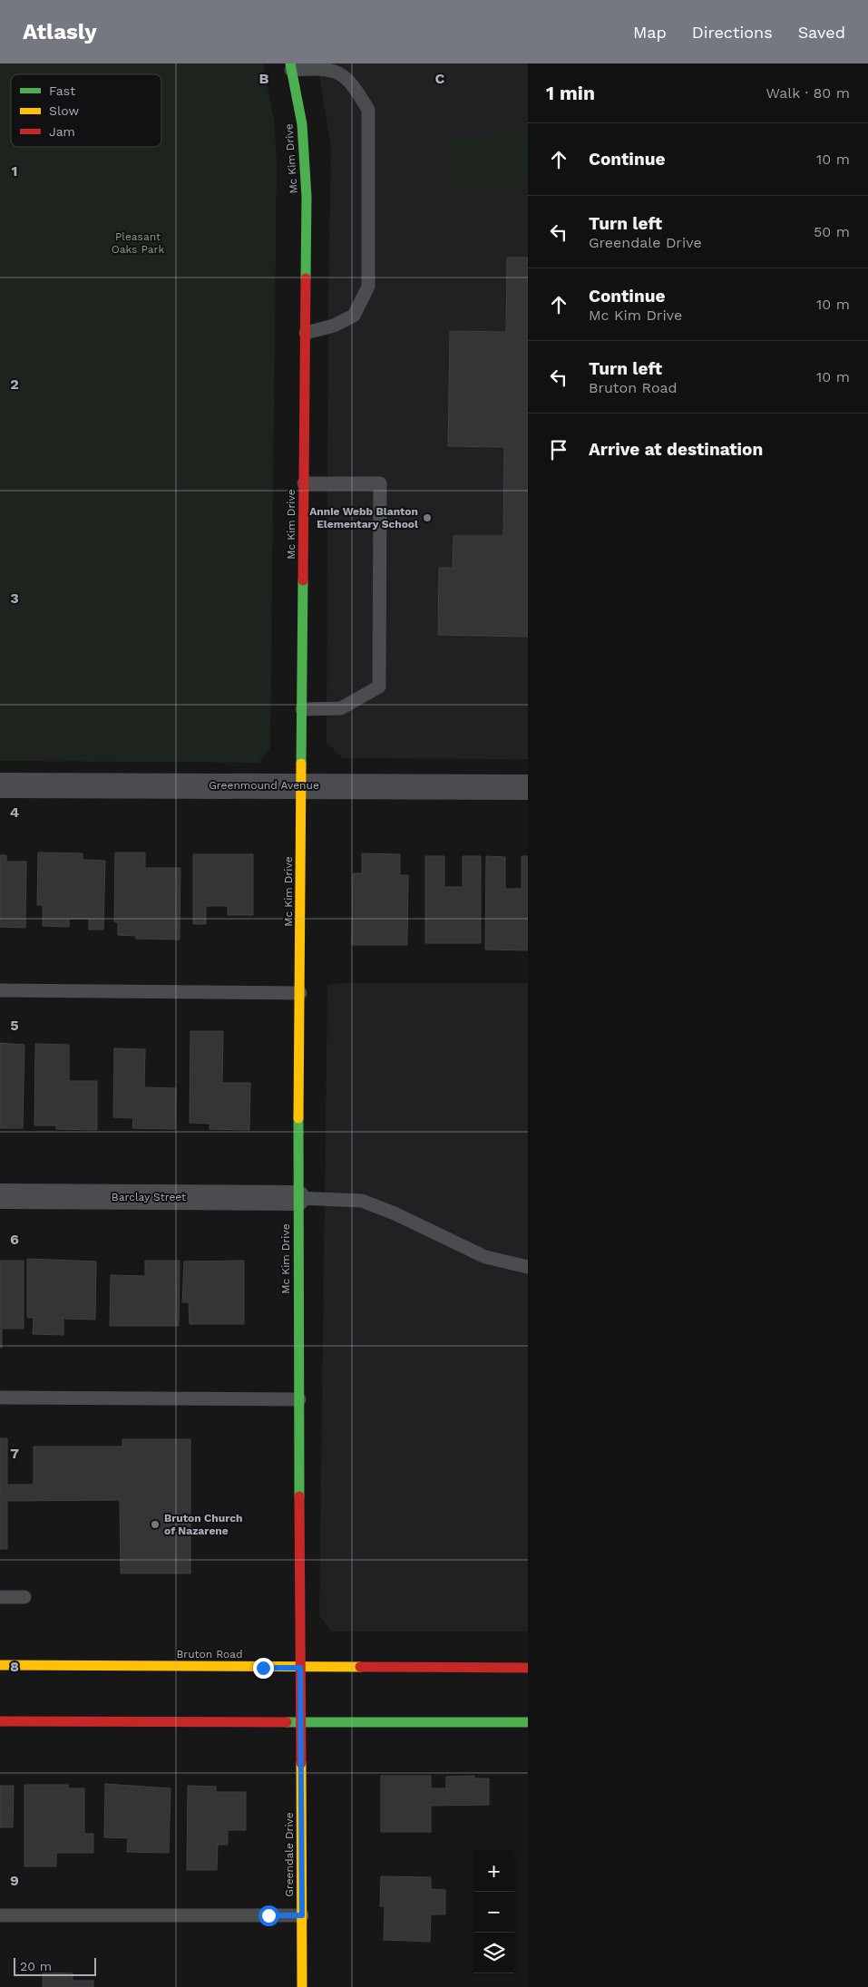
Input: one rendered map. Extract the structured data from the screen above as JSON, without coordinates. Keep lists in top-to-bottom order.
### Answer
{
  "streets": {
    "street": [
      "Mc Kim Drive",
      "Greenmound Avenue",
      "Barclay Street",
      "Bruton Road",
      "Greendale Drive"
    ]
  },
  "crossings": [
    ["Mc Kim Drive", "Greenmound Avenue"],
    ["Mc Kim Drive", "Barclay Street"],
    ["Mc Kim Drive", "Bruton Road"],
    ["Mc Kim Drive", "Greendale Drive"]
  ],
  "parks": ["Pleasant Oaks Park"],
  "places": ["Annie Webb Blanton Elementary School", "Bruton Church of Nazarene"],
  "legend": ["Fast", "Slow", "Jam"],
  "scale_bar": "20 m",
  "page": {
    "header": "Atlasly",
    "nav": ["Map", "Directions", "Saved"],
    "heading": ["1 min", "Walk · 80 m"],
    "list": [
      ["Continue", "10 m"],
      ["Turn left", "Greendale Drive", "50 m"],
      ["Continue", "Mc Kim Drive", "10 m"],
      ["Turn left", "Bruton Road", "10 m"],
      "Arrive at destination"
    ],
    "map_buttons": ["+", "−"],
    "scale": "20 m"
  },
  "grid": {
    "columns": ["B", "C"],
    "rows": [
      "1",
      "2",
      "3",
      "4",
      "5",
      "6",
      "7",
      "8",
      "9"
    ]
  }
}
